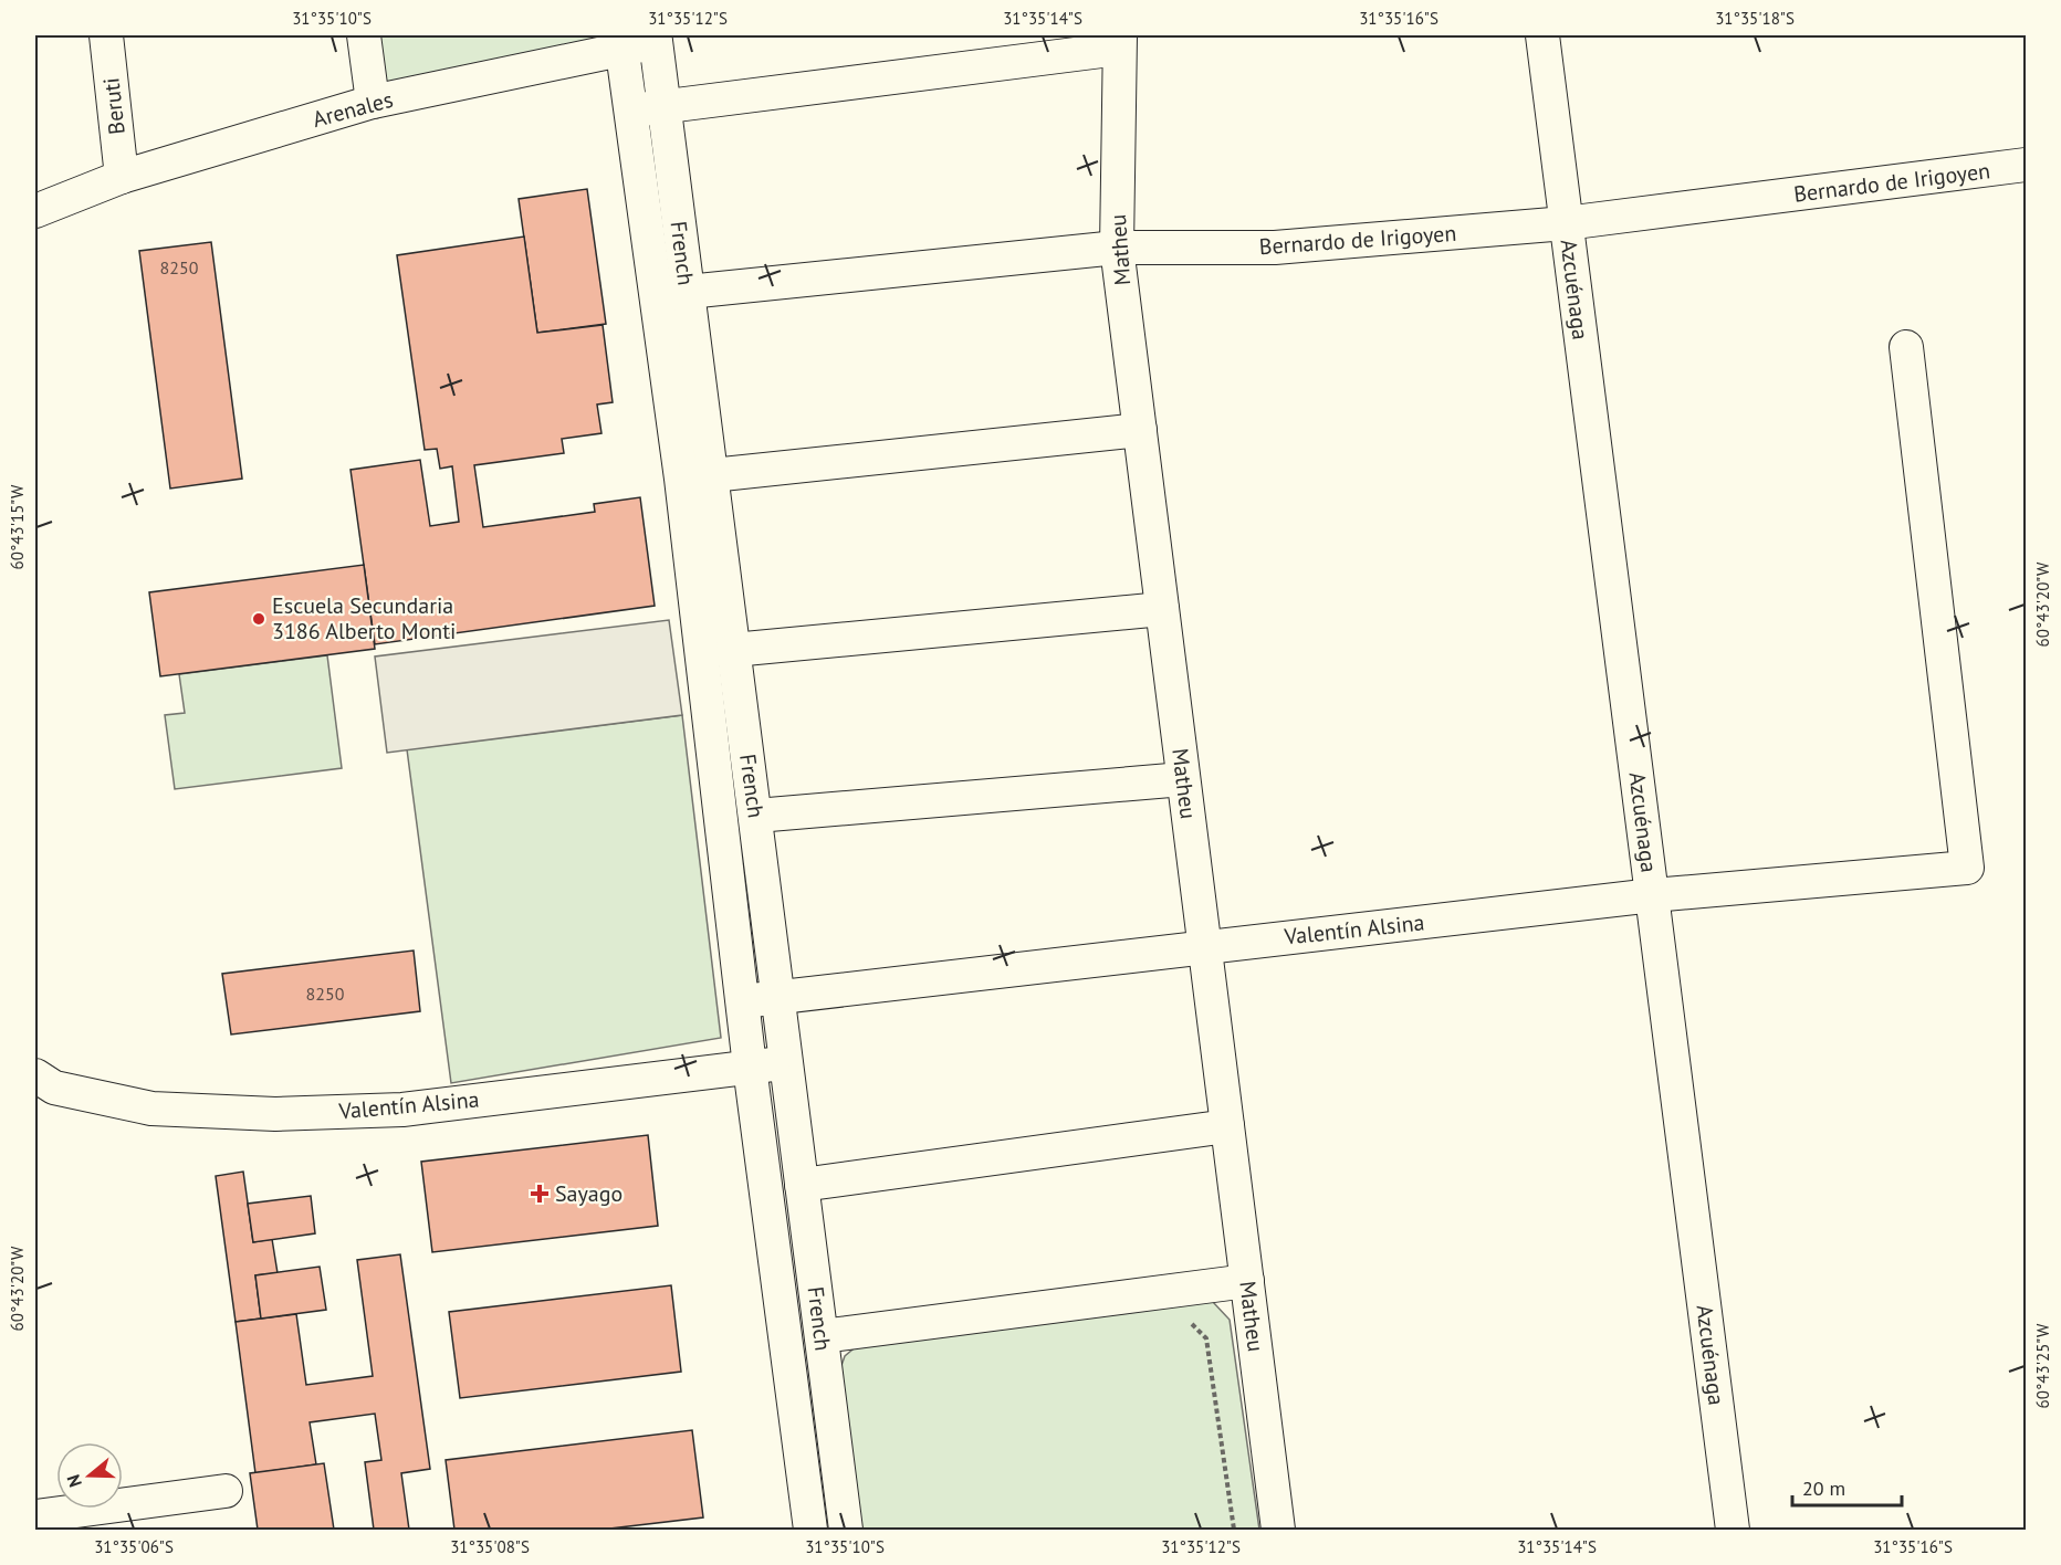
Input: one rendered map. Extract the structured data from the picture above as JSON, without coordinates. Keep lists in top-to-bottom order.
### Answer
{
  "streets": {
    "street": [
      "Beruti",
      "Arenales",
      "Bernardo de Irigoyen",
      "Matheu",
      "French",
      "Azcuénaga",
      "Valentín Alsina"
    ]
  },
  "crossings": [
    ["Beruti", "Arenales"],
    ["Arenales", "French"],
    ["Bernardo de Irigoyen", "Matheu"],
    ["Bernardo de Irigoyen", "French"],
    ["Bernardo de Irigoyen", "Azcuénaga"],
    ["Matheu", "Valentín Alsina"],
    ["French", "Valentín Alsina"],
    ["Azcuénaga", "Valentín Alsina"]
  ],
  "places": {
    "other": ["Escuela Secundaria 3186 Alberto Monti"],
    "health": ["Sayago"]
  },
  "house_numbers": ["8250", "8250"],
  "scale_bar": "20 m",
  "north": "left",
  "coordinates": [
    "31°35'10\"S",
    "31°35'12\"S",
    "31°35'14\"S",
    "31°35'16\"S",
    "31°35'18\"S",
    "60°43'15\"W",
    "60°43'20\"W",
    "60°43'25\"W",
    "31°35'06\"S",
    "31°35'08\"S"
  ]
}
